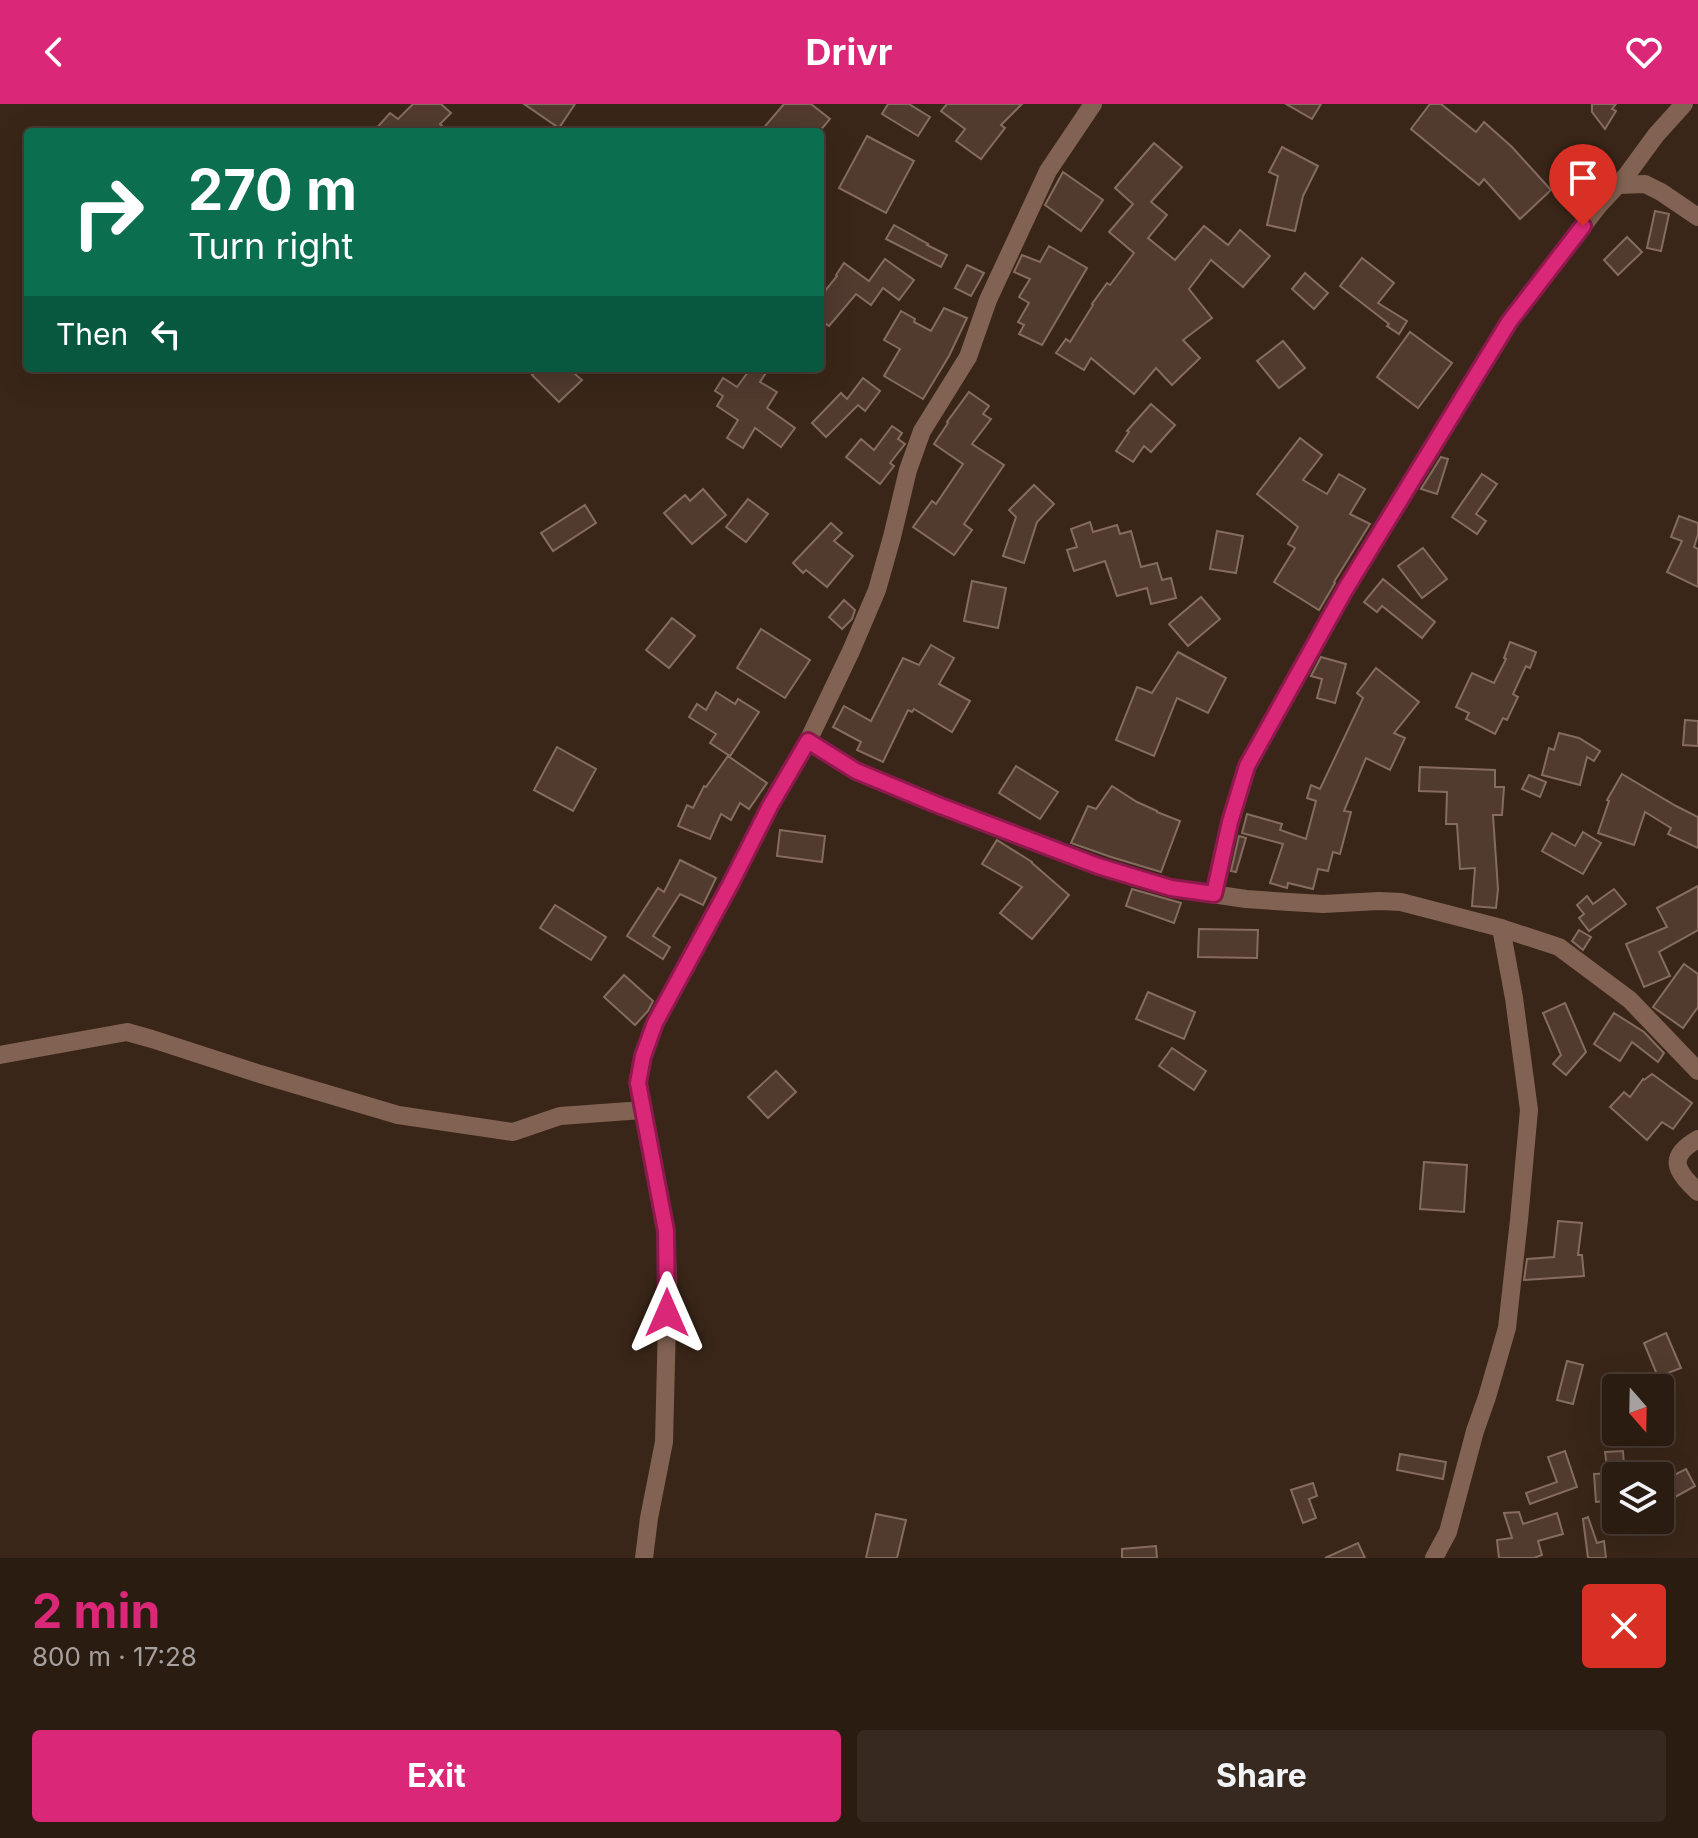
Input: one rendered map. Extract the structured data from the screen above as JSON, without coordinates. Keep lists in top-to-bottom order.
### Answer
{
  "north": "bottom",
  "page": {
    "header": "Drivr",
    "turn": ["270 m", "Turn right"],
    "then": "Then",
    "heading": ["2 min", "800 m · 17:28"],
    "buttons": ["Exit", "Share"]
  }
}
